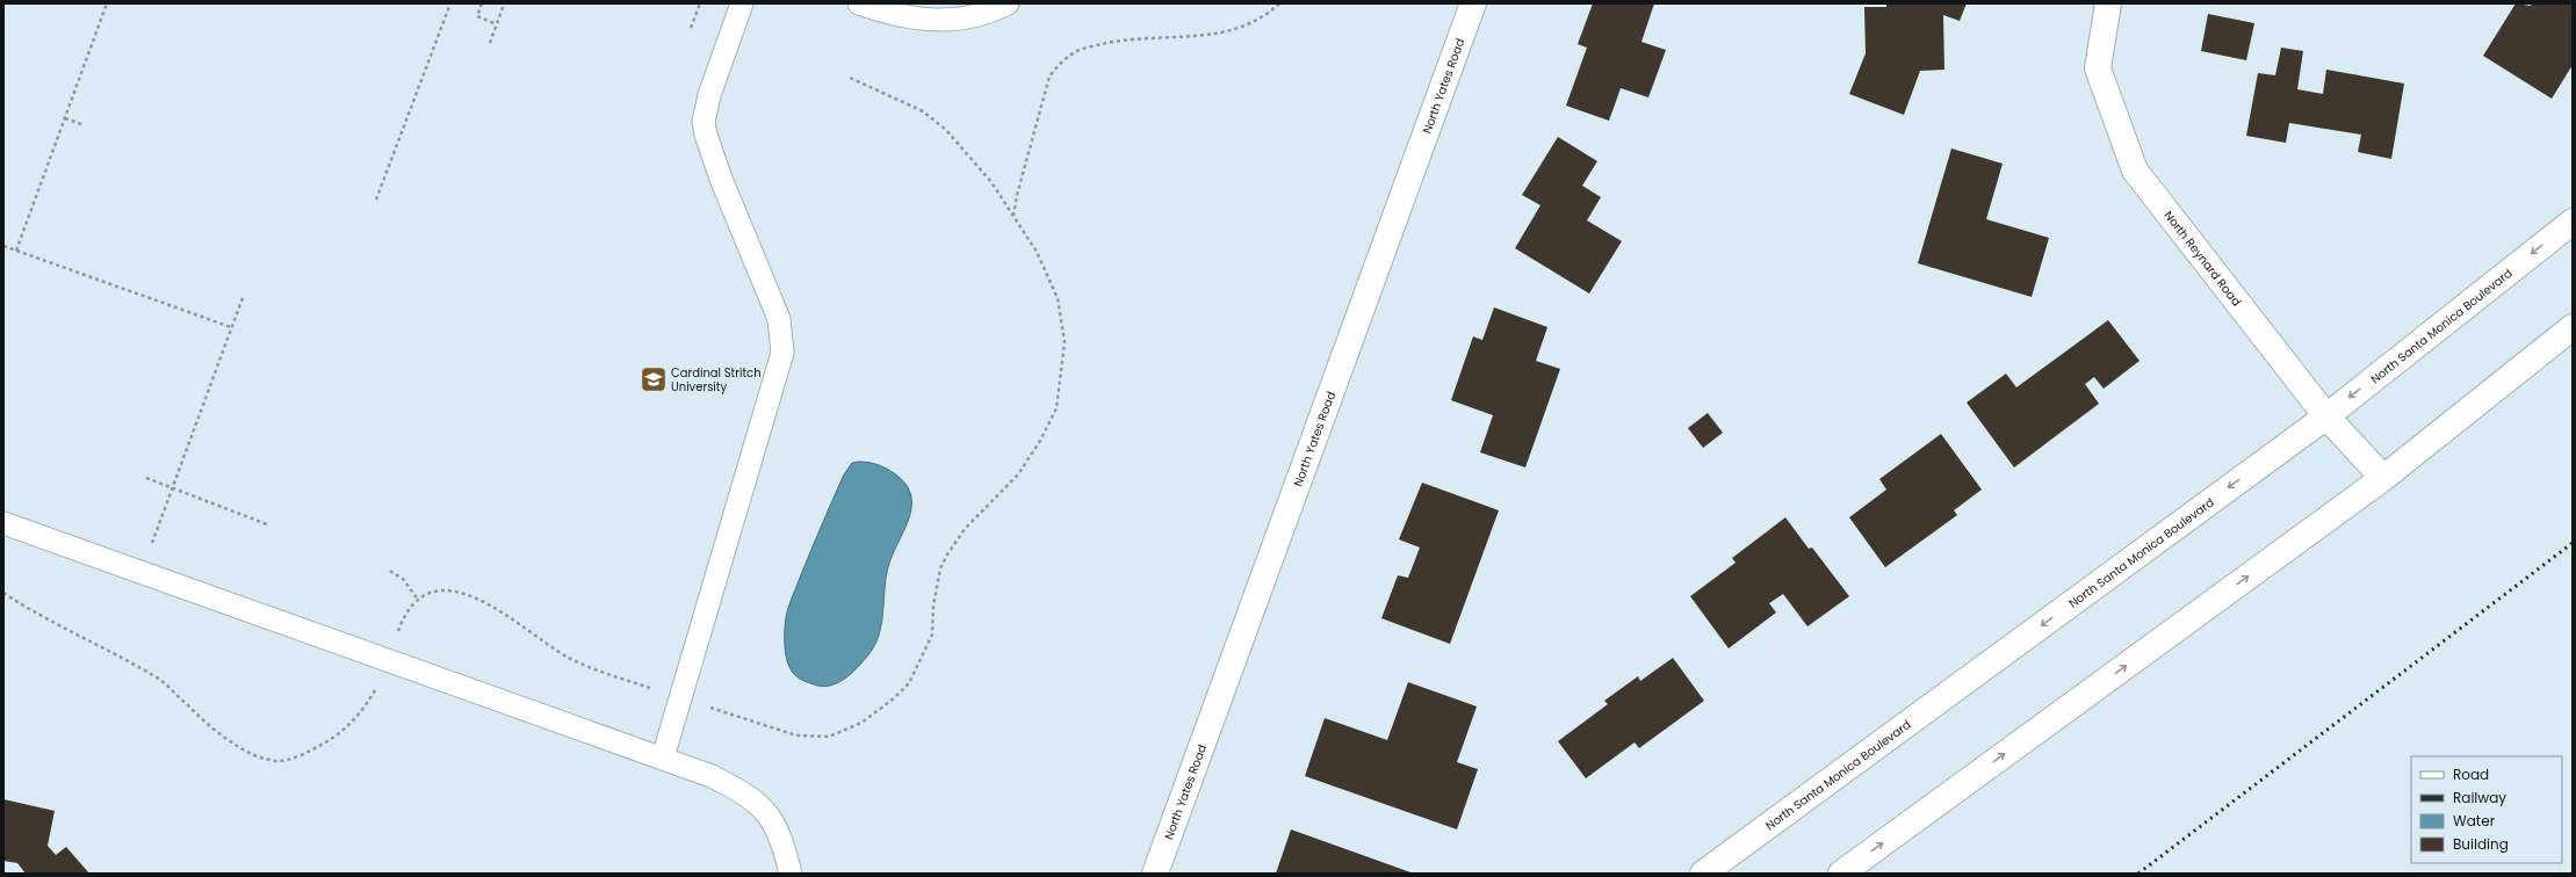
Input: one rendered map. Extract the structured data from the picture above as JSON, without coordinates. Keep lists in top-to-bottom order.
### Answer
{
  "streets": {
    "street": ["North Yates Road", "North Reynard Road", "North Santa Monica Boulevard"]
  },
  "crossings": [
    ["North Reynard Road", "North Santa Monica Boulevard"]
  ],
  "places": {
    "school or university": ["Cardinal Stritch University"]
  },
  "legend": [
    "Road",
    "Railway",
    "Water",
    "Building"
  ]
}
